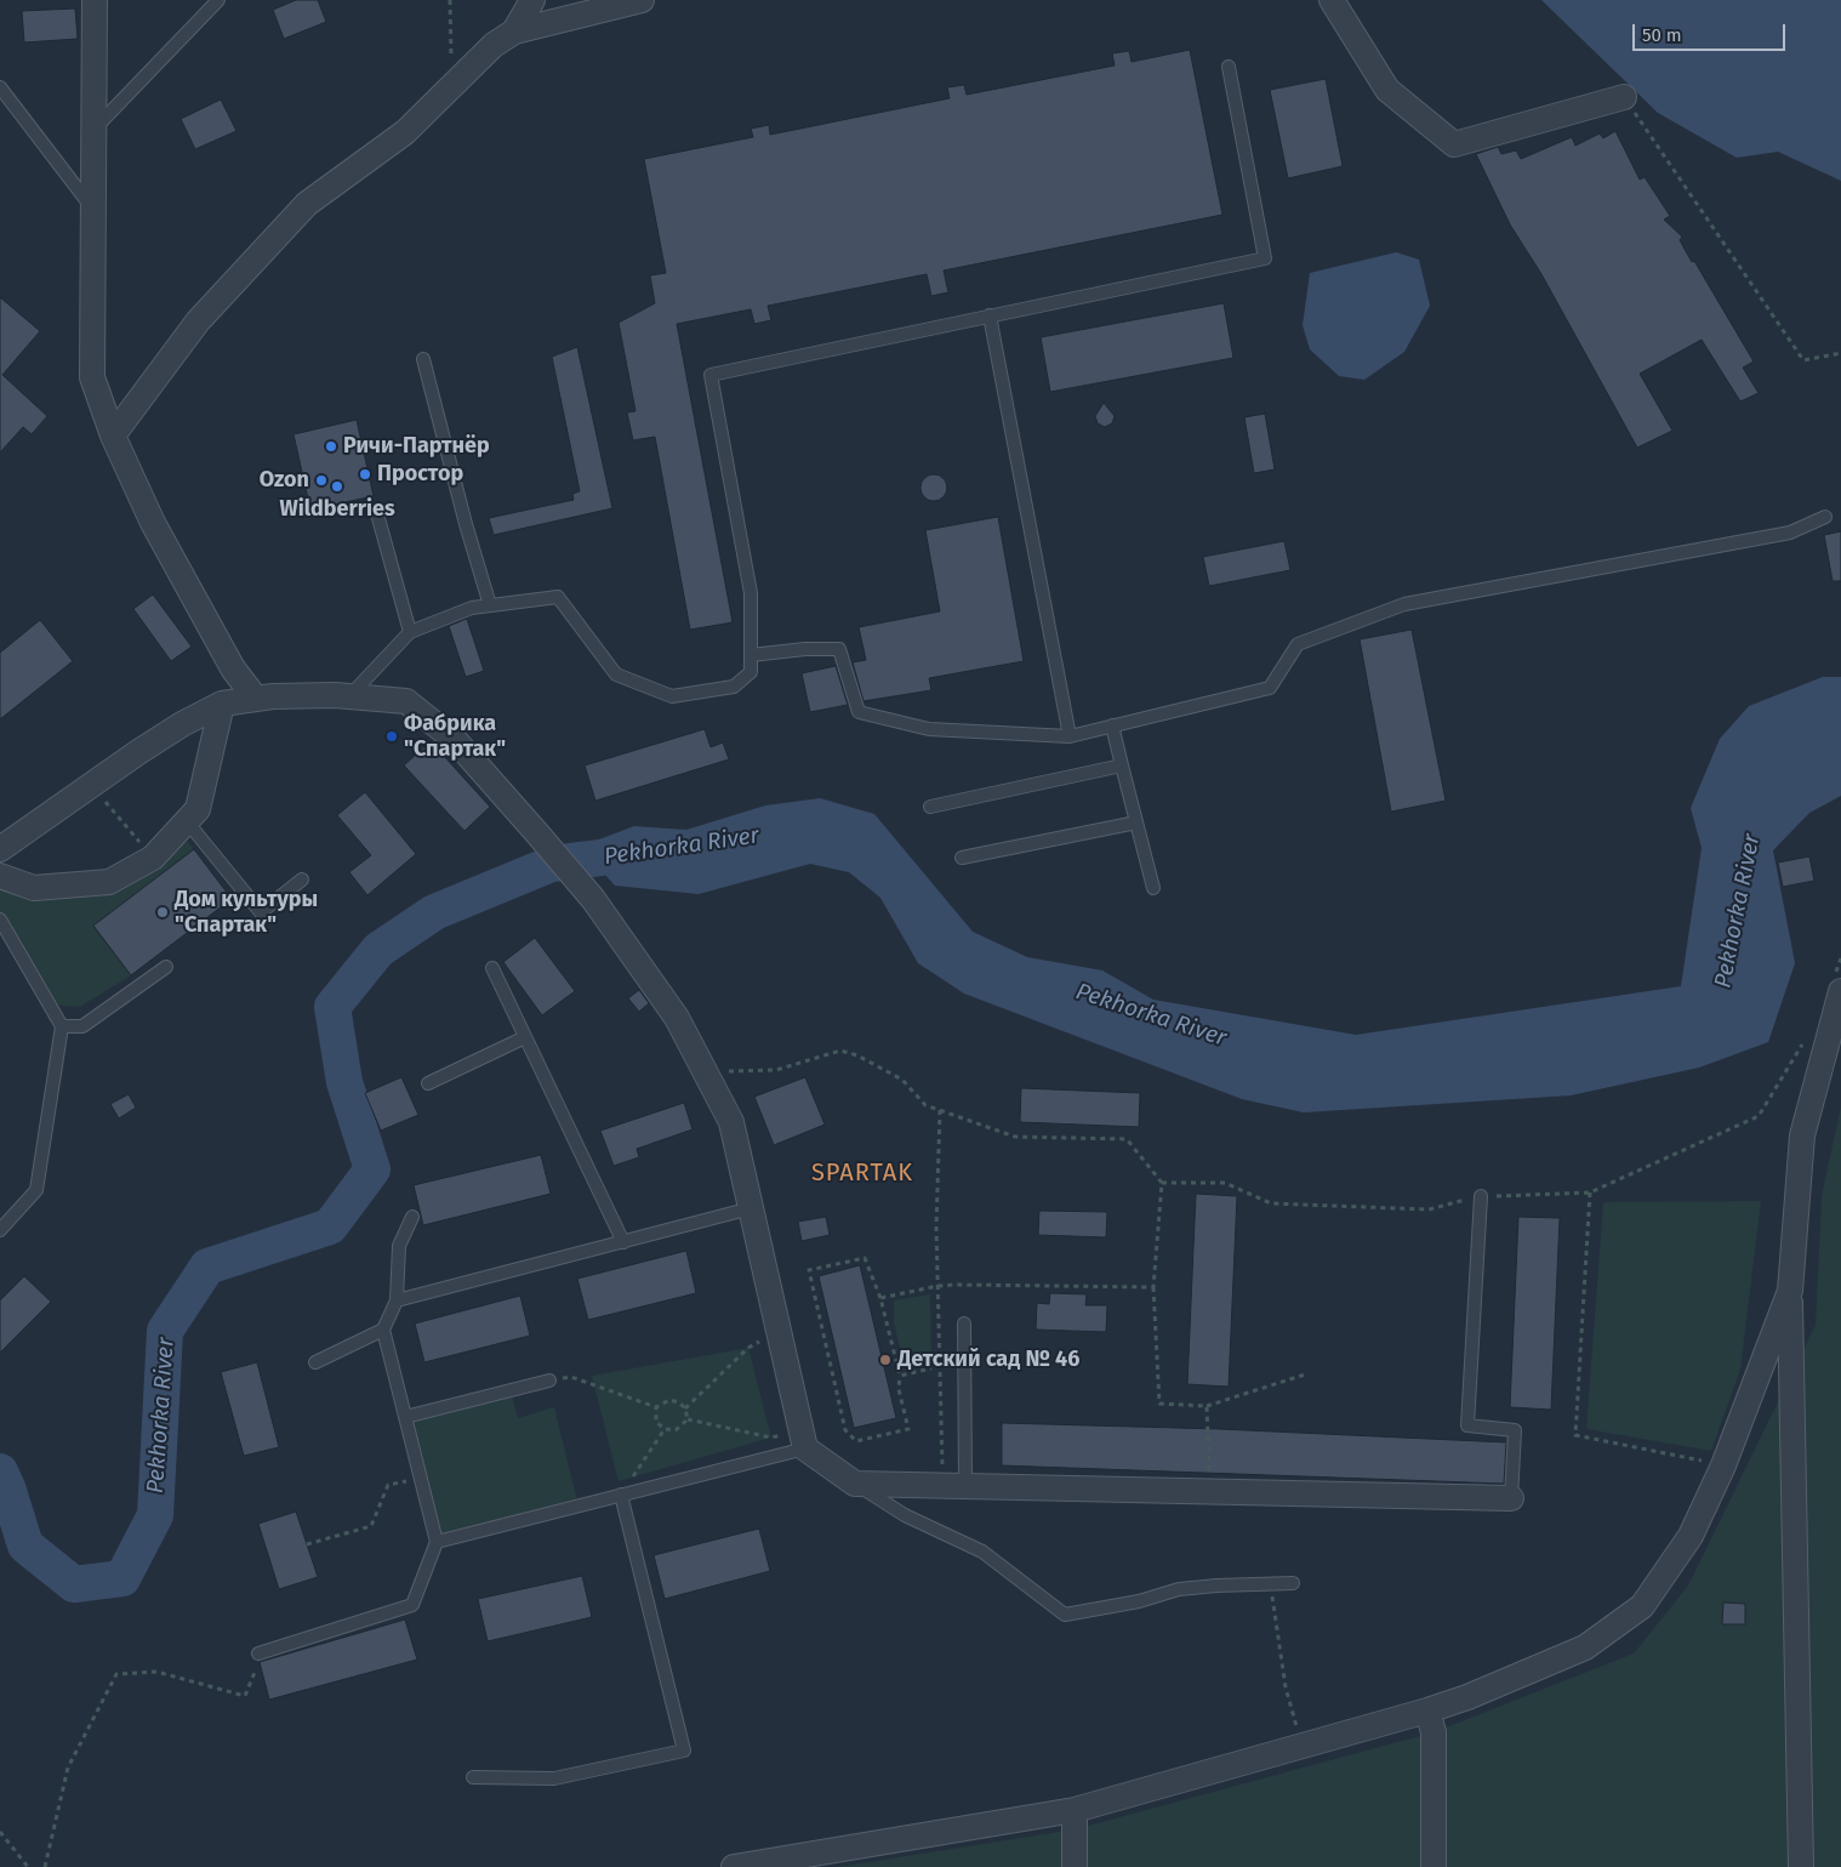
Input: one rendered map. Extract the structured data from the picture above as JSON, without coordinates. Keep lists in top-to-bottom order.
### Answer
{
  "districts": ["SPARTAK"],
  "water": ["Pekhorka River"],
  "places": [
    "Ричи-Партнёр",
    "Простор",
    "Ozon",
    "Wildberries",
    "Фабрика \"Спартак\"",
    "Дом культуры \"Спартак\"",
    "Детский сад № 46"
  ],
  "scale_bar": "50 m"
}
